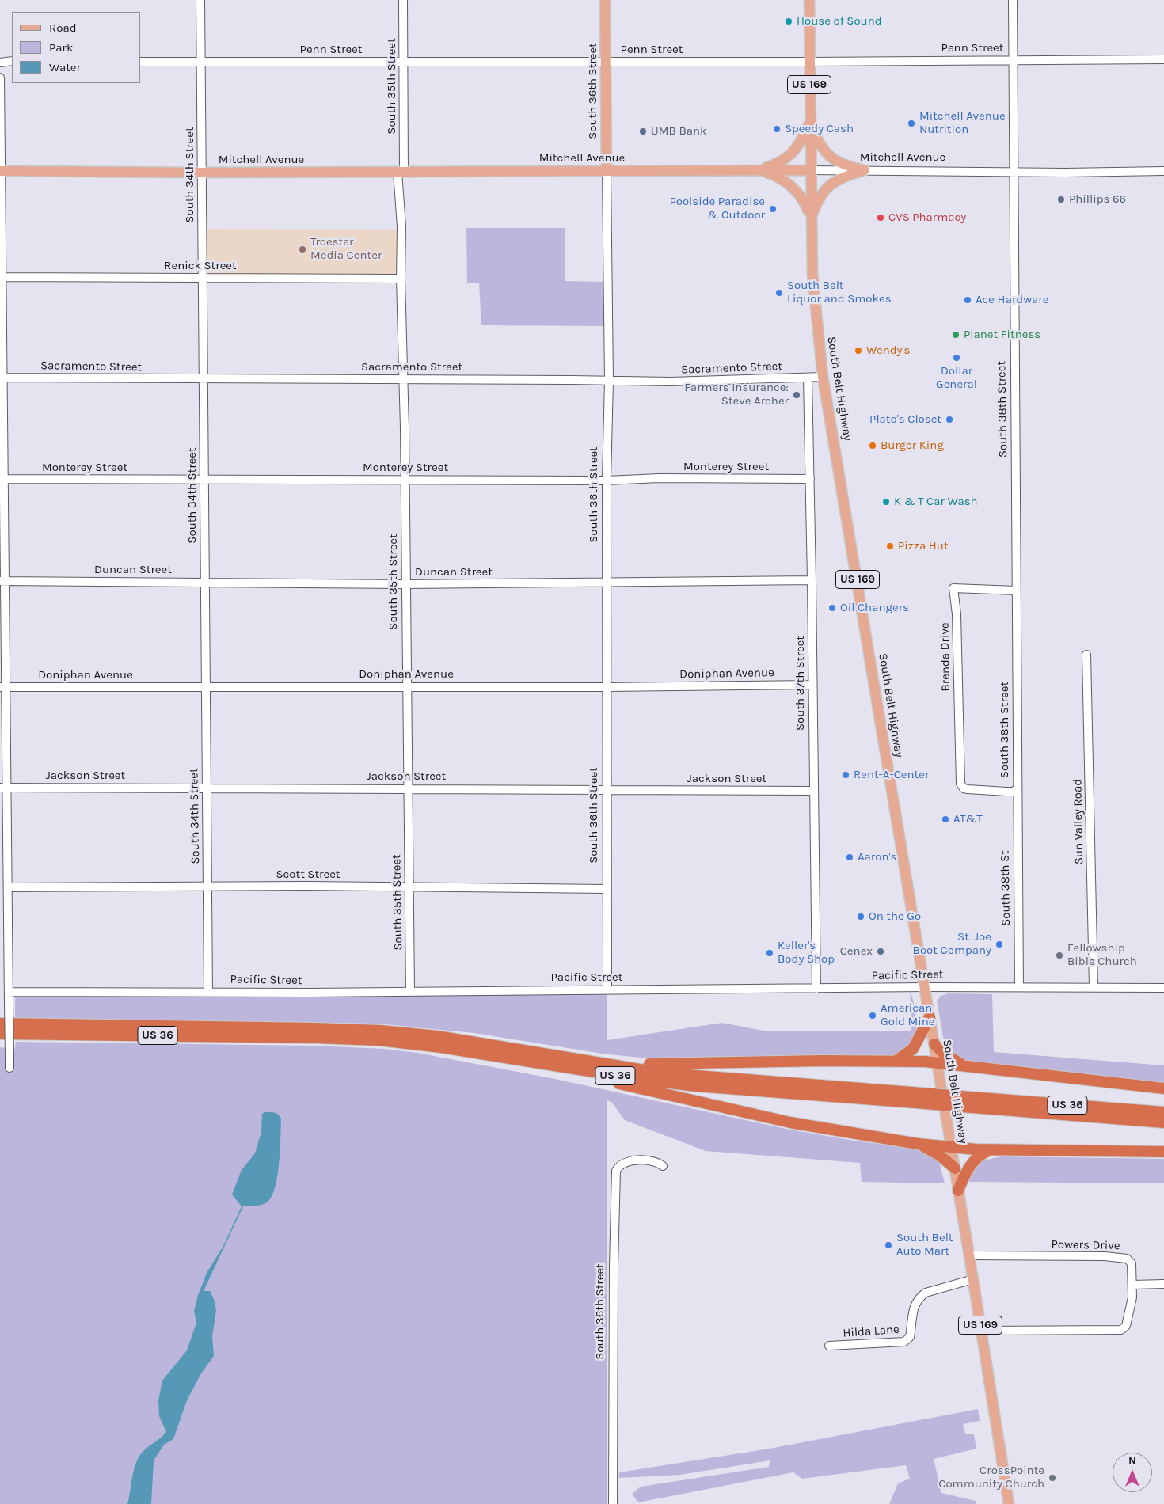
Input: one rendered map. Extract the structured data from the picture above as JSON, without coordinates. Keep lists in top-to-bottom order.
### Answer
{
  "streets": {
    "highway": ["US 36"],
    "main road": [
      "US 169",
      "South 36th Street",
      "Mitchell Avenue",
      "South Belt Highway"
    ],
    "street": [
      "Penn Street",
      "South 35th Street",
      "South 34th Street",
      "Renick Street",
      "Sacramento Street",
      "South 38th Street",
      "Monterey Street",
      "Duncan Street",
      "Brenda Drive",
      "Doniphan Avenue",
      "South 37th Street",
      "Jackson Street",
      "Sun Valley Road",
      "Scott Street",
      "South 38th St",
      "Pacific Street",
      "Powers Drive",
      "Hilda Lane"
    ]
  },
  "crossings": [
    ["Penn Street", "South 35th Street"],
    ["Penn Street", "South 36th Street"],
    ["Penn Street", "South 34th Street"],
    ["Penn Street", "South Belt Highway"],
    ["Penn Street", "South 38th Street"],
    ["South 35th Street", "Mitchell Avenue"],
    ["South 35th Street", "Renick Street"],
    ["South 35th Street", "Sacramento Street"],
    ["South 35th Street", "Monterey Street"],
    ["South 35th Street", "Duncan Street"],
    ["South 35th Street", "Doniphan Avenue"],
    ["South 35th Street", "Jackson Street"],
    ["South 35th Street", "Scott Street"],
    ["South 35th Street", "Pacific Street"],
    ["South 36th Street", "Mitchell Avenue"],
    ["South 36th Street", "Sacramento Street"],
    ["South 36th Street", "Monterey Street"],
    ["South 36th Street", "Duncan Street"],
    ["South 36th Street", "Doniphan Avenue"],
    ["South 36th Street", "Jackson Street"],
    ["South 36th Street", "Scott Street"],
    ["South 36th Street", "Pacific Street"],
    ["Mitchell Avenue", "South 34th Street"],
    ["Mitchell Avenue", "South Belt Highway"],
    ["Mitchell Avenue", "South 38th Street"],
    ["South 34th Street", "Renick Street"],
    ["South 34th Street", "Sacramento Street"],
    ["South 34th Street", "Monterey Street"],
    ["South 34th Street", "Duncan Street"],
    ["South 34th Street", "Doniphan Avenue"],
    ["South 34th Street", "Jackson Street"],
    ["South 34th Street", "Scott Street"],
    ["South 34th Street", "Pacific Street"],
    ["Sacramento Street", "South Belt Highway"],
    ["Sacramento Street", "South 37th Street"],
    ["South Belt Highway", "Pacific Street"],
    ["South Belt Highway", "Powers Drive"],
    ["South Belt Highway", "Hilda Lane"],
    ["South 38th Street", "Brenda Drive"],
    ["South 38th Street", "South 38th St"],
    ["Monterey Street", "South 37th Street"],
    ["Duncan Street", "South 37th Street"],
    ["Doniphan Avenue", "South 37th Street"],
    ["South 37th Street", "Jackson Street"],
    ["South 37th Street", "Pacific Street"],
    ["Sun Valley Road", "Pacific Street"],
    ["South 38th St", "Pacific Street"]
  ],
  "places": [
    "House of Sound",
    "Mitchell Avenue Nutrition",
    "Speedy Cash",
    "UMB Bank",
    "Phillips 66",
    "Poolside Paradise & Outdoor",
    "CVS Pharmacy",
    "Troester Media Center",
    "South Belt Liquor and Smokes",
    "Ace Hardware",
    "Planet Fitness",
    "Wendy's",
    "Dollar General",
    "Farmers Insurance: Steve Archer",
    "Plato's Closet",
    "Burger King",
    "K & T Car Wash",
    "Pizza Hut",
    "Oil Changers",
    "Rent-A-Center",
    "AT&T",
    "Aaron's",
    "On the Go",
    "St. Joe Boot Company",
    "Cenex",
    "Keller's Body Shop",
    "Fellowship Bible Church",
    "American Gold Mine",
    "South Belt Auto Mart",
    "CrossPointe Community Church"
  ],
  "legend": ["Road", "Park", "Water"],
  "north": "top"
}
